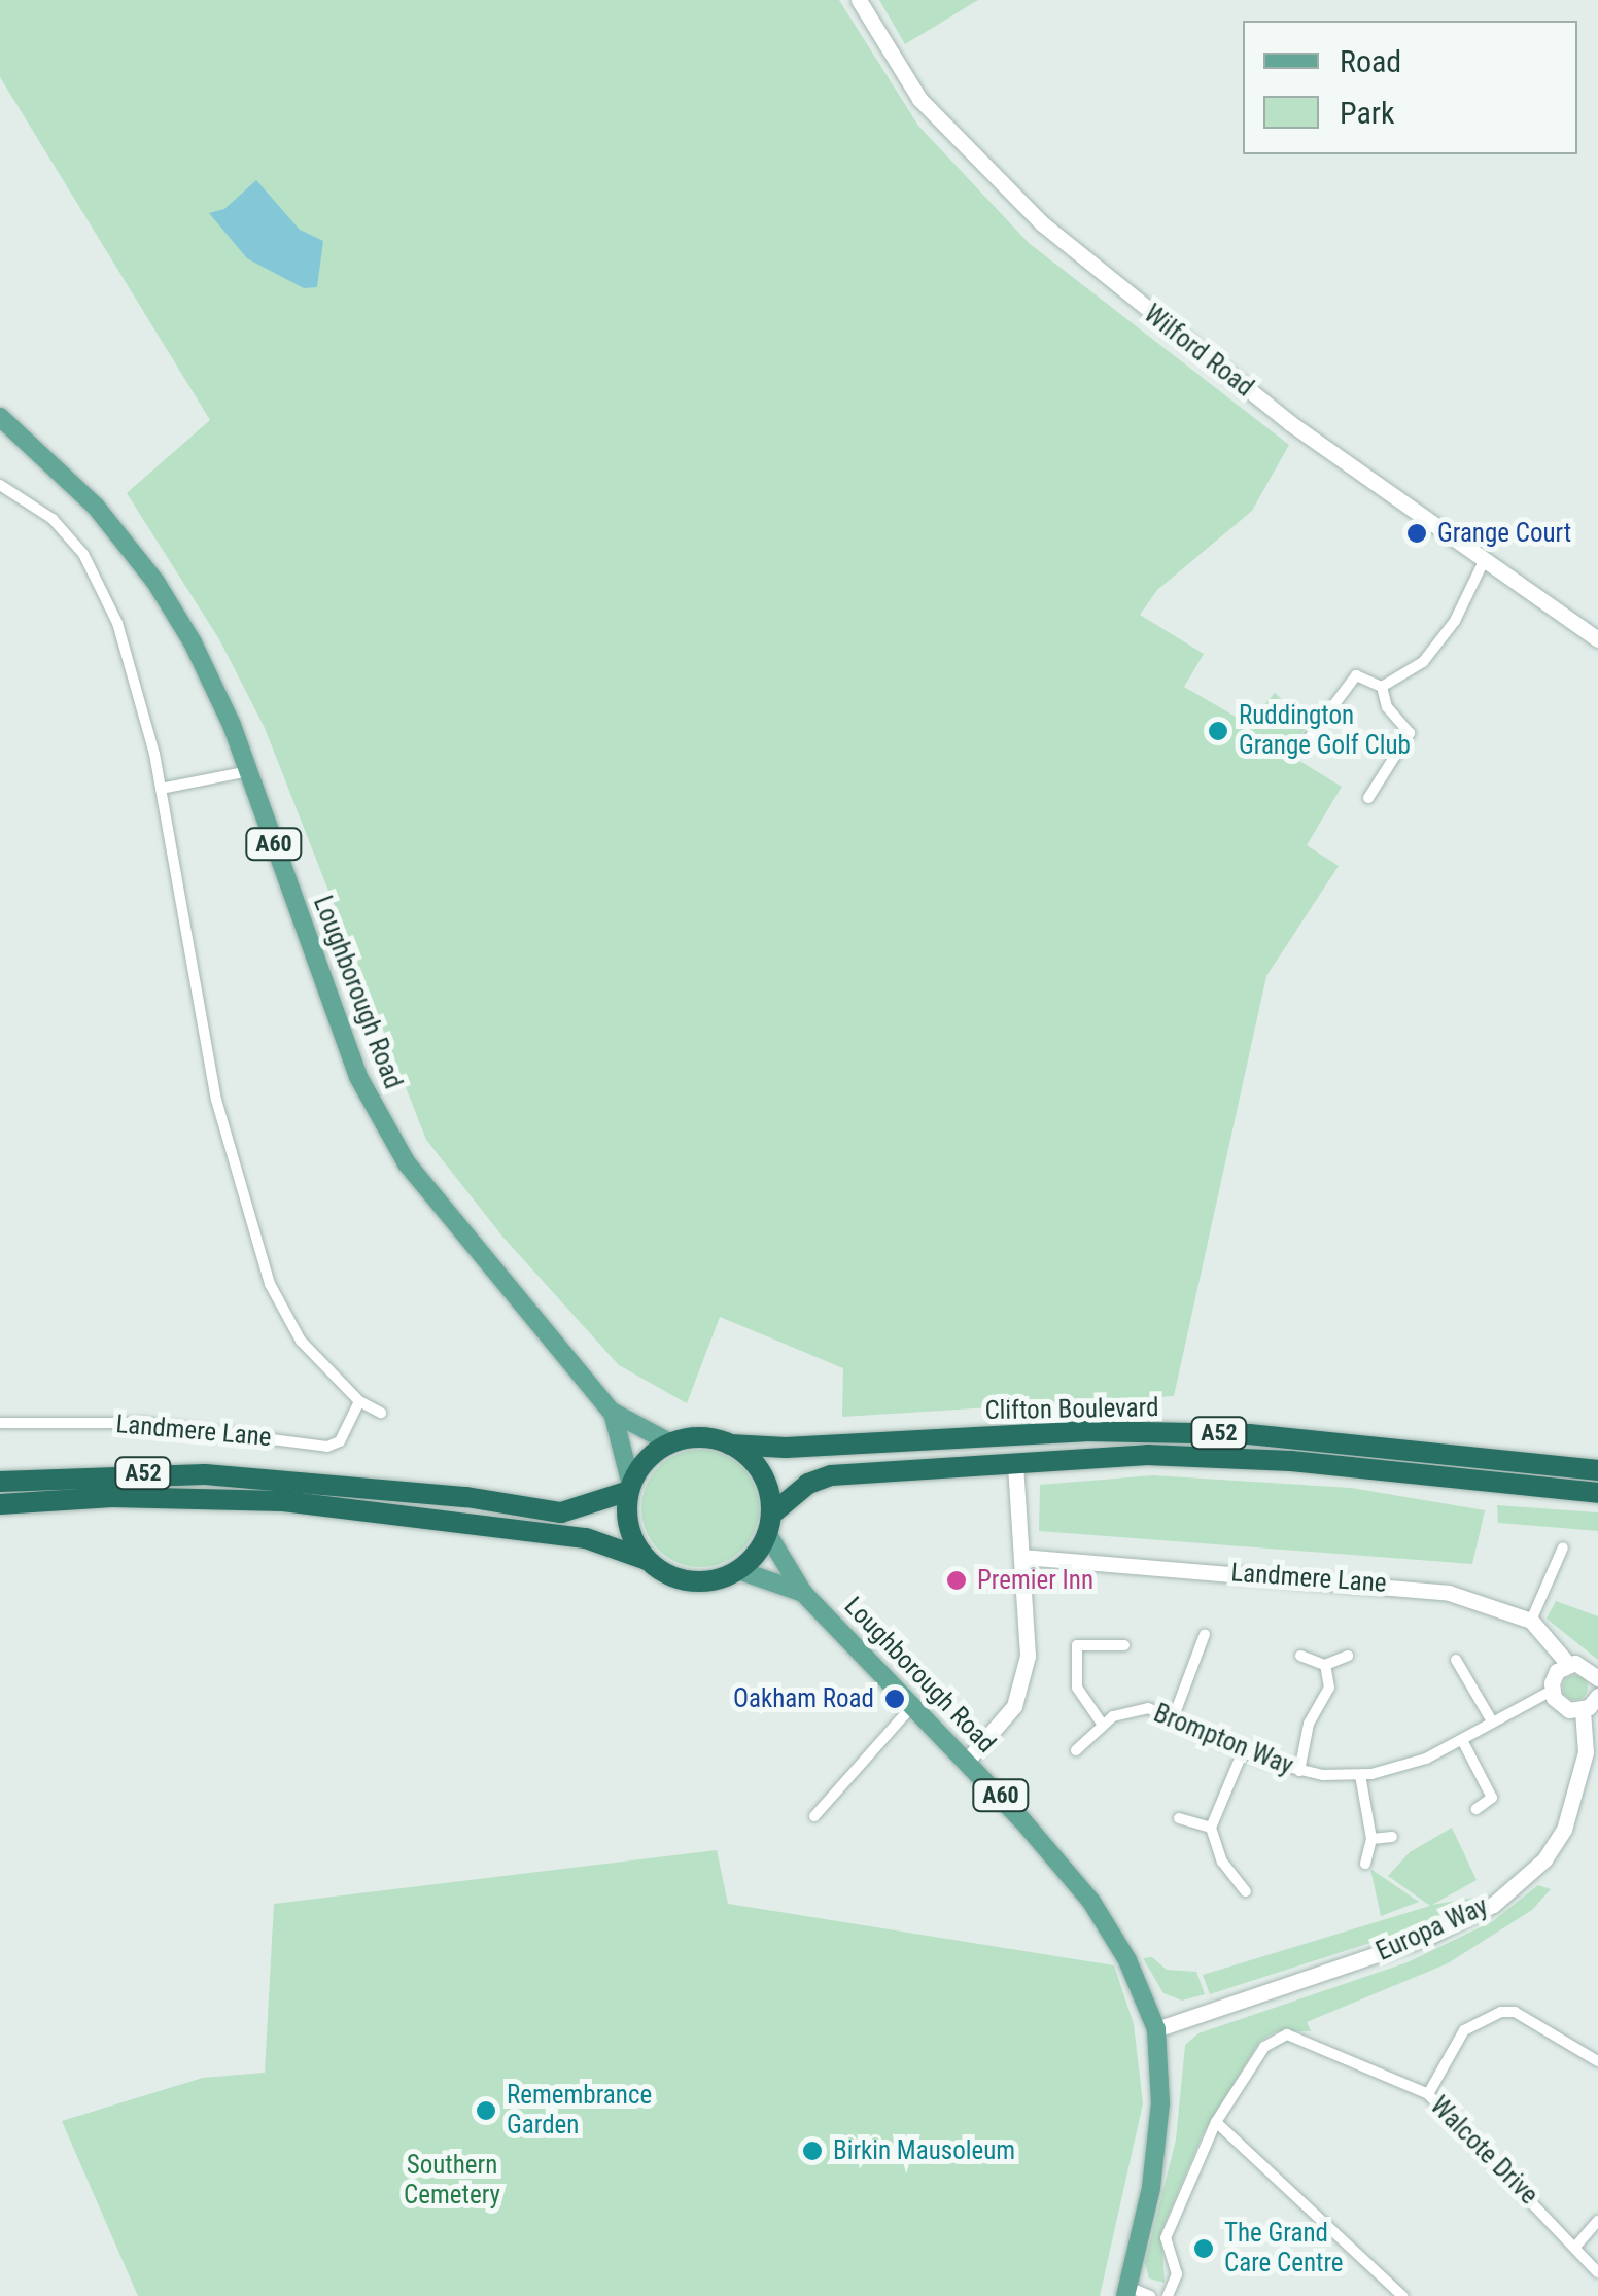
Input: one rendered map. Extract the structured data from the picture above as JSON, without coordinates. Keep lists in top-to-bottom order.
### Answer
{
  "streets": {
    "highway": ["Clifton Boulevard", "A52"],
    "main road": ["A60", "Loughborough Road"],
    "street": [
      "Wilford Road",
      "Landmere Lane",
      "Brompton Way",
      "Europa Way",
      "Walcote Drive"
    ]
  },
  "crossings": [
    ["Loughborough Road", "Clifton Boulevard"],
    ["Loughborough Road", "A52"],
    ["Loughborough Road", "Europa Way"],
    ["Clifton Boulevard", "A52"]
  ],
  "parks": ["Southern Cemetery"],
  "places": [
    "Grange Court",
    "Ruddington Grange Golf Club",
    "Premier Inn",
    "Oakham Road",
    "Remembrance Garden",
    "Birkin Mausoleum",
    "The Grand Care Centre"
  ],
  "legend": ["Road", "Park"]
}
